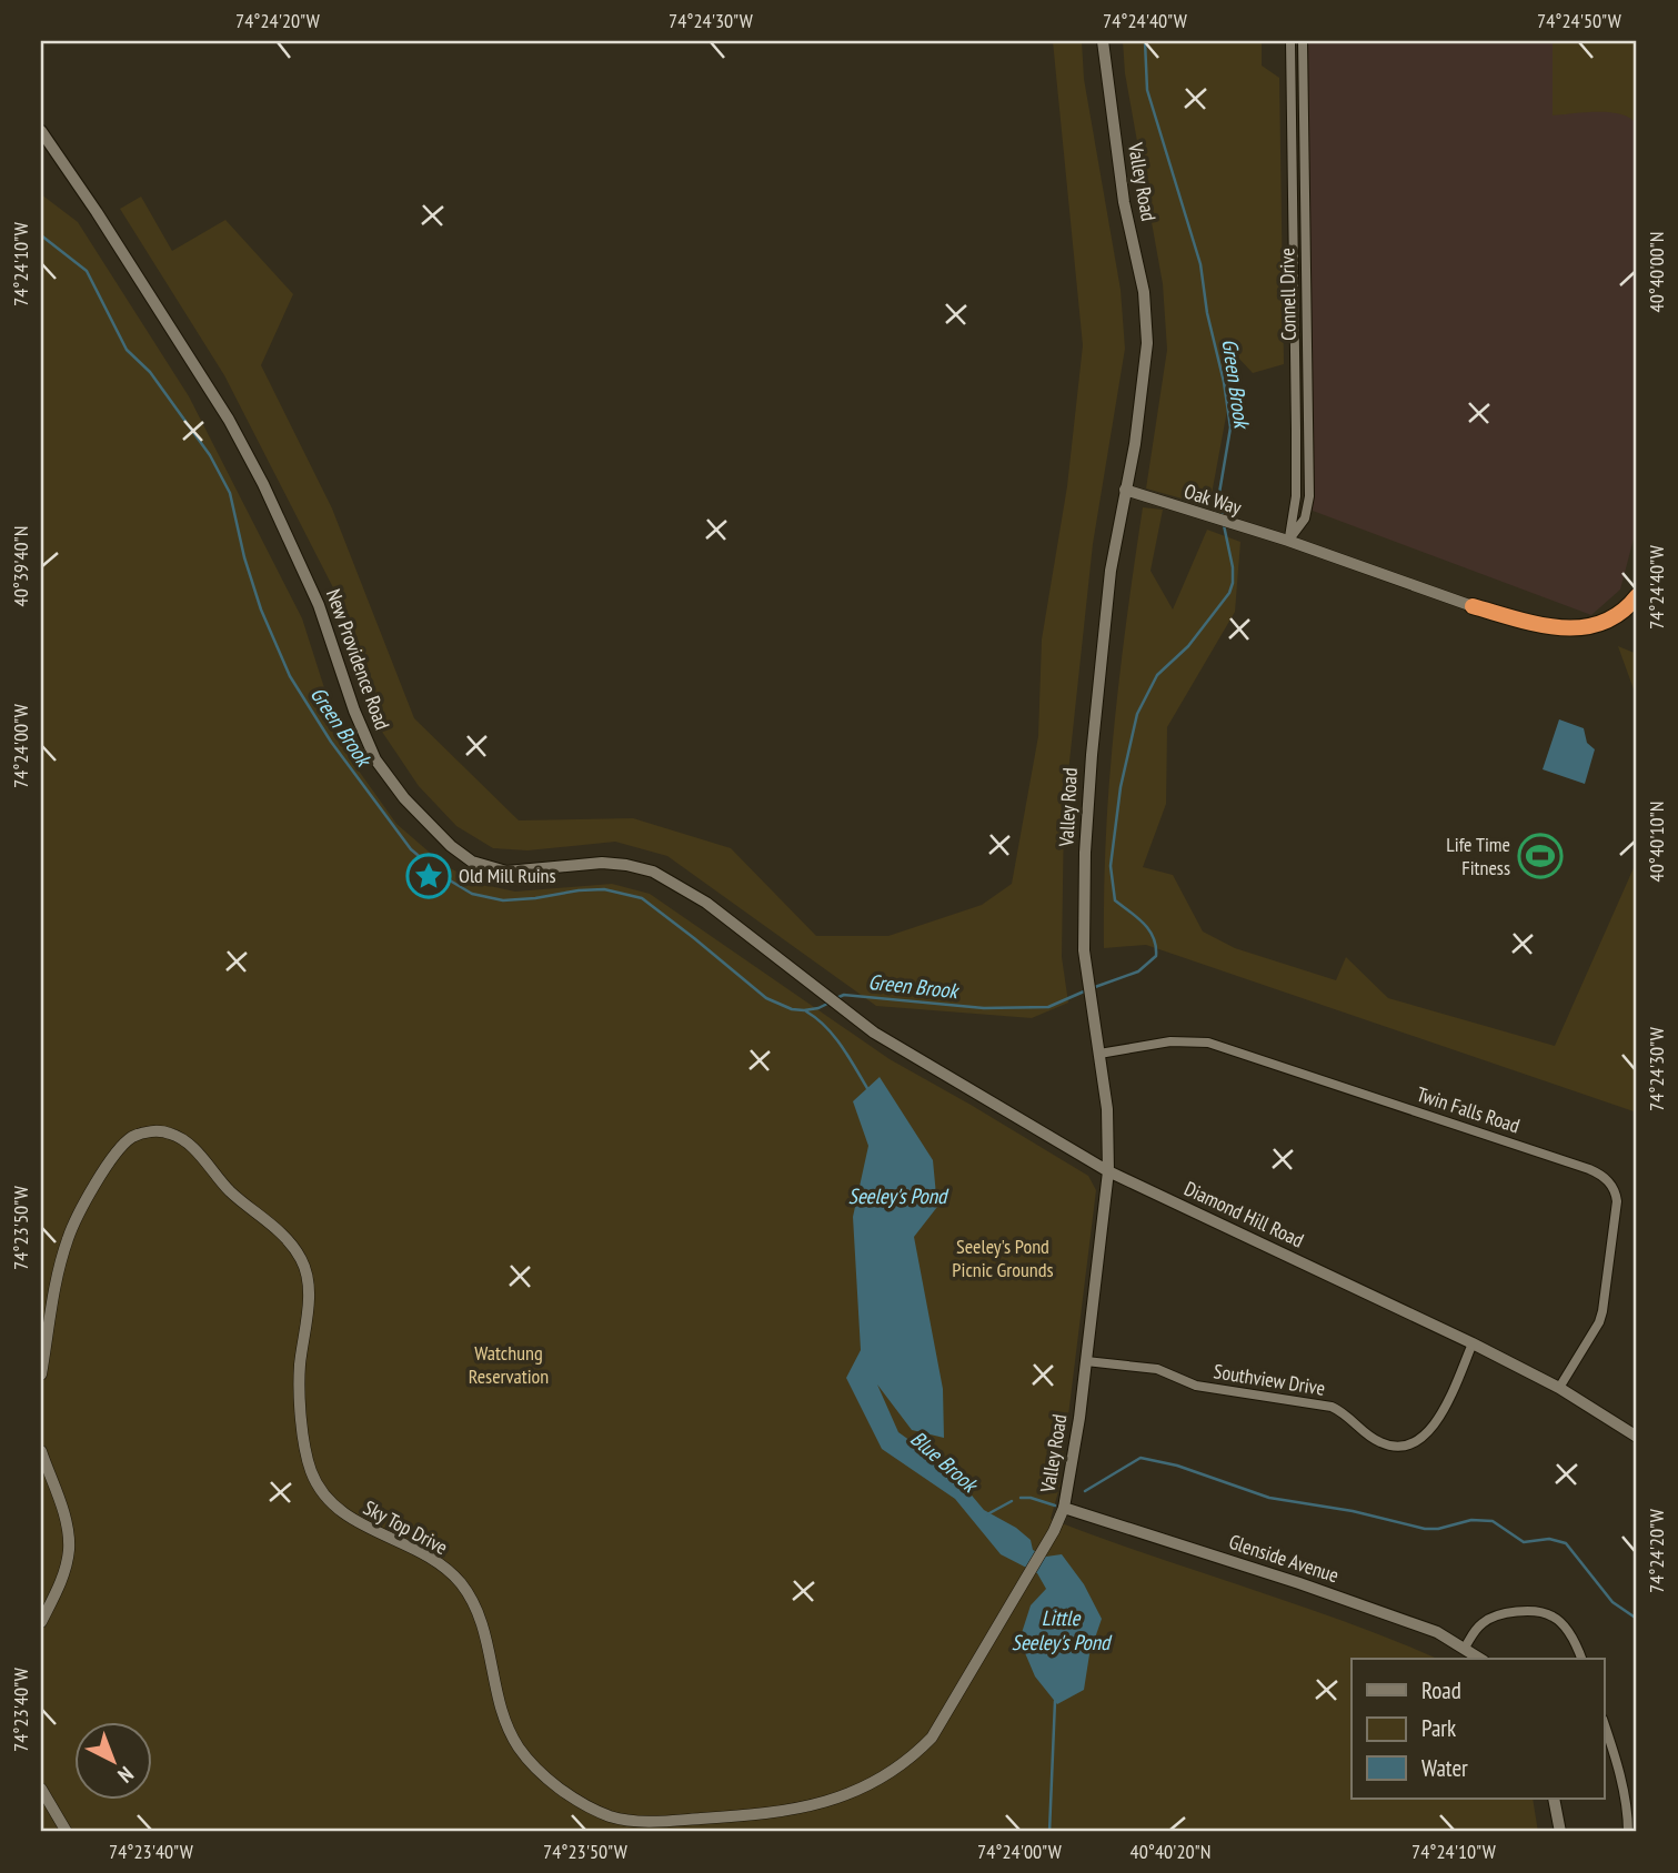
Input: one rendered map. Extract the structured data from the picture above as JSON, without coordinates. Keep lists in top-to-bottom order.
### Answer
{
  "streets": {
    "main road": [
      "Valley Road",
      "New Providence Road",
      "Diamond Hill Road",
      "Glenside Avenue"
    ],
    "street": [
      "Connell Drive",
      "Oak Way",
      "Twin Falls Road",
      "Southview Drive",
      "Sky Top Drive"
    ]
  },
  "crossings": [
    ["Valley Road", "Oak Way"],
    ["Valley Road", "Twin Falls Road"],
    ["Valley Road", "Diamond Hill Road"],
    ["Valley Road", "Southview Drive"],
    ["Valley Road", "Sky Top Drive"],
    ["Valley Road", "Glenside Avenue"],
    ["Connell Drive", "Oak Way"],
    ["New Providence Road", "Diamond Hill Road"],
    ["Twin Falls Road", "Diamond Hill Road"],
    ["Diamond Hill Road", "Southview Drive"]
  ],
  "water": [
    "Green Brook",
    "Seeley's Pond",
    "Blue Brook",
    "Little Seeley's Pond"
  ],
  "parks": ["Seeley's Pond Picnic Grounds", "Watchung Reservation"],
  "places": {
    "sports": ["Life Time Fitness"],
    "place": ["Old Mill Ruins"]
  },
  "legend": ["Road", "Park", "Water"],
  "north": "bottom right",
  "coordinates": [
    "74°24'20\"W",
    "74°24'30\"W",
    "74°24'40\"W",
    "74°24'50\"W",
    "74°24'10\"W",
    "40°40'00\"N",
    "40°39'40\"N",
    "74°24'00\"W",
    "40°40'10\"N",
    "74°23'50\"W",
    "74°23'40\"W",
    "40°40'20\"N"
  ]
}
